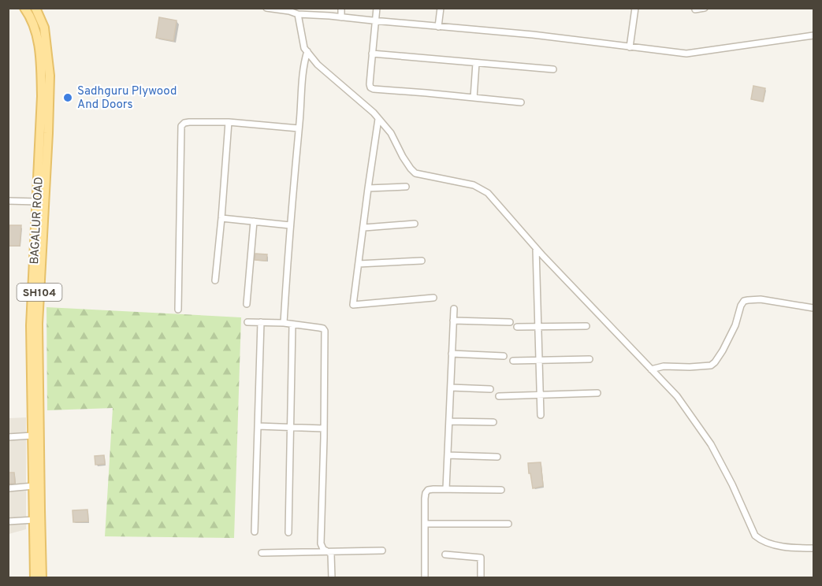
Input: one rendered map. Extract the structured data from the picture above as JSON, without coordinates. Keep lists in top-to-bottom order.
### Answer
{
  "streets": {
    "main road": ["BAGALUR ROAD", "SH104"]
  },
  "places": ["Sadhguru Plywood And Doors"]
}
